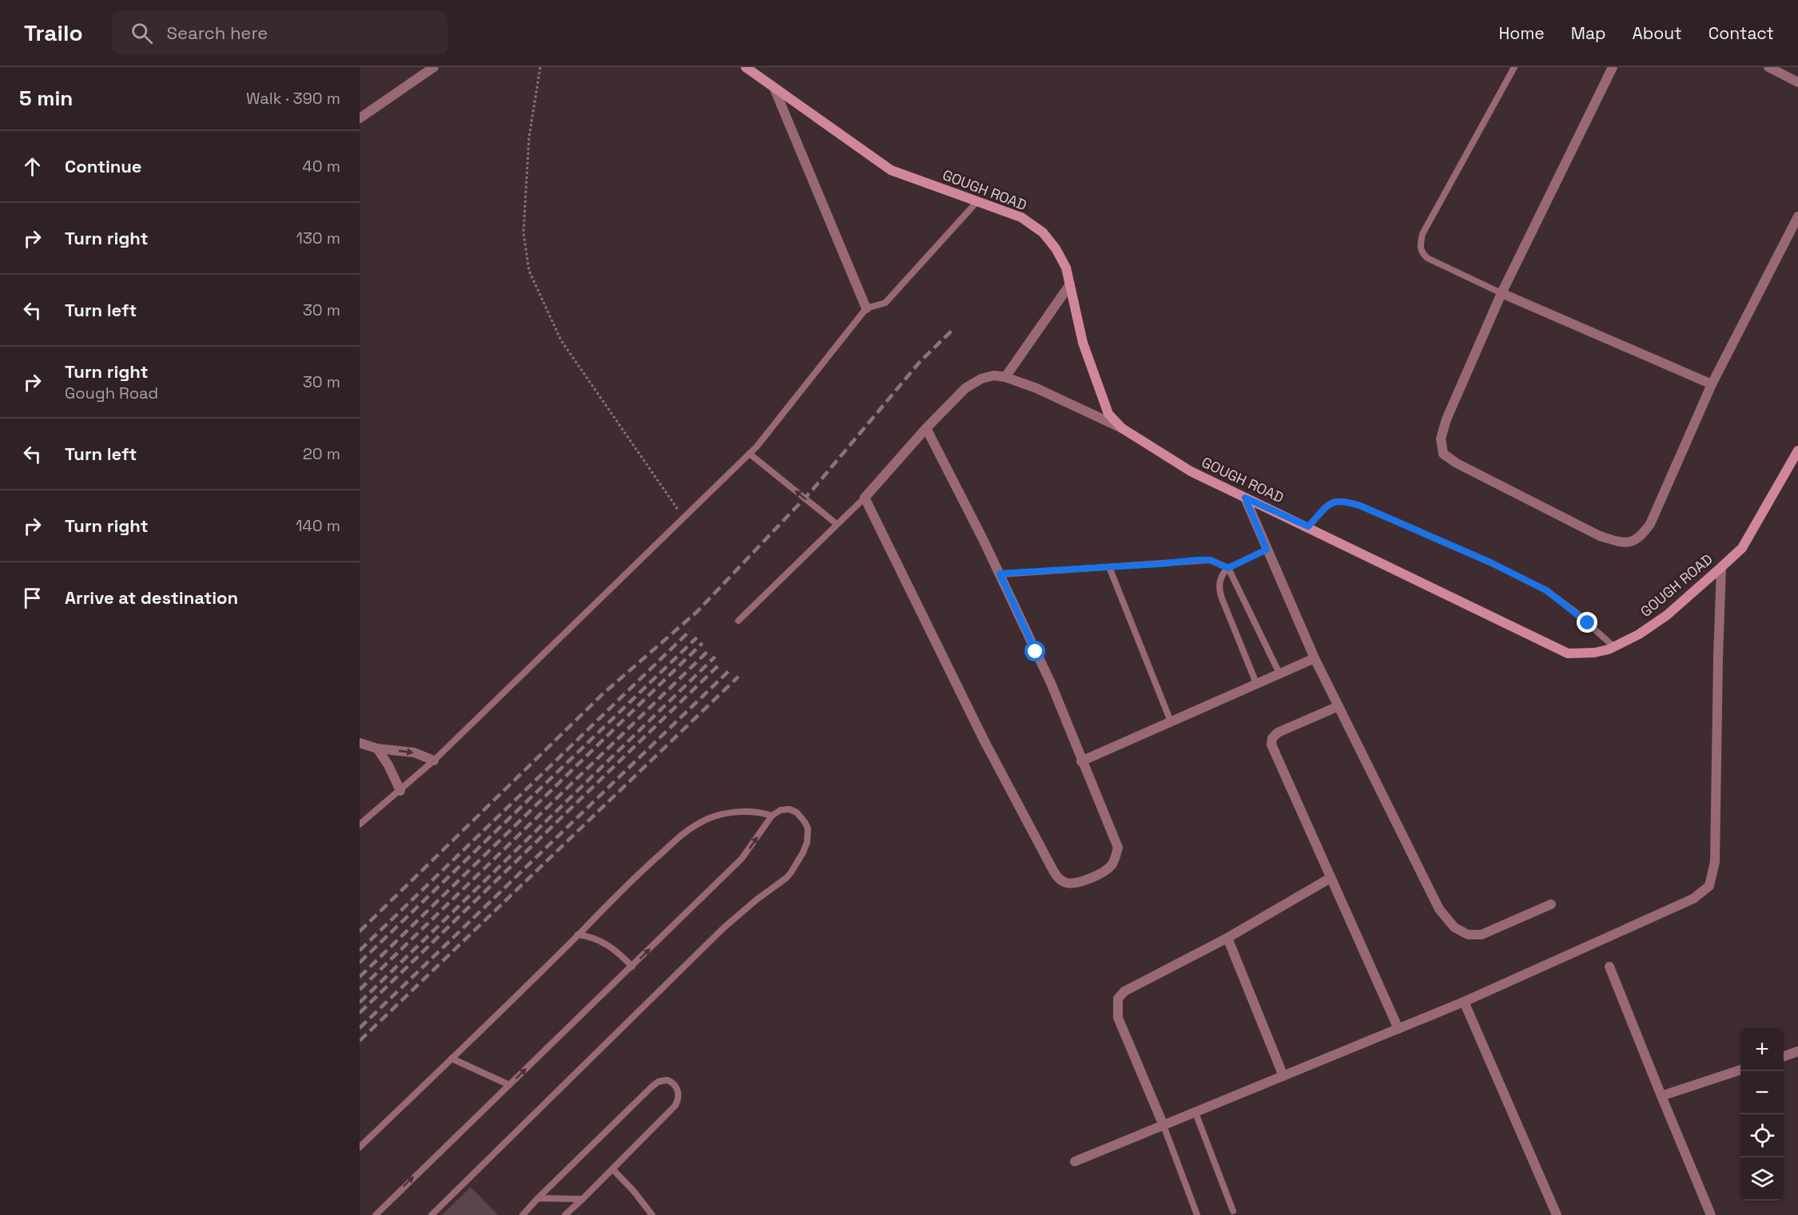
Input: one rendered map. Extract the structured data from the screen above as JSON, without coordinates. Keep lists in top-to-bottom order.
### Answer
{
  "streets": {
    "street": ["GOUGH ROAD"]
  },
  "page": {
    "header": "Trailo",
    "search": "Search here",
    "nav": [
      "Home",
      "Map",
      "About",
      "Contact"
    ],
    "heading": ["5 min", "Walk · 390 m"],
    "list": [
      ["Continue", "40 m"],
      ["Turn right", "130 m"],
      ["Turn left", "30 m"],
      ["Turn right", "Gough Road", "30 m"],
      ["Turn left", "20 m"],
      ["Turn right", "140 m"],
      "Arrive at destination"
    ],
    "map_buttons": ["+", "−"]
  }
}
